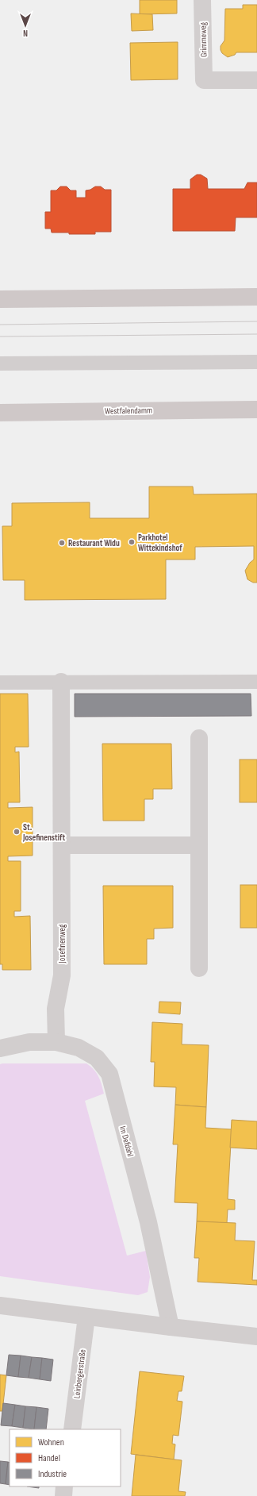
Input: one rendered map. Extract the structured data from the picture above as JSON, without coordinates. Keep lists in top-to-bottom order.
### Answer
{
  "streets": {
    "main road": ["Westfalendamm"],
    "street": [
      "Grimmeweg",
      "Josefinenweg",
      "Im Defdahl",
      "Leinbergerstraße"
    ]
  },
  "crossings": [
    ["Josefinenweg", "Im Defdahl"]
  ],
  "places": ["Parkhotel Wittekindshof", "Restaurant Widu", "St. Josefinenstift"],
  "legend": ["Wohnen", "Handel", "Industrie"],
  "north": "bottom"
}
